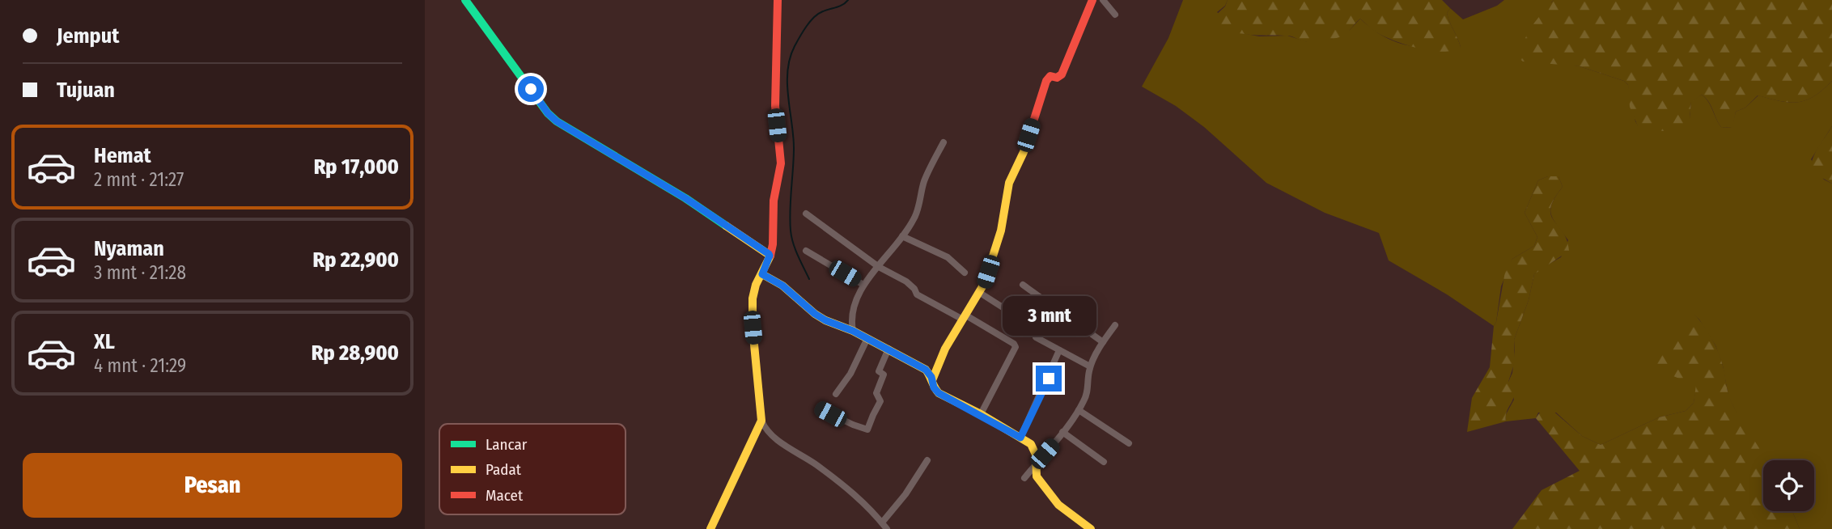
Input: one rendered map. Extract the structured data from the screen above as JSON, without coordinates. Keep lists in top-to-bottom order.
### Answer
{
  "legend": ["Lancar", "Padat", "Macet"],
  "page": {
    "banner": ["Jemput", "Tujuan"],
    "list": [
      {
        "name": "Hemat",
        "note": "2 mnt · 21:27",
        "value": "Rp 17,000"
      },
      {
        "name": "Nyaman",
        "note": "3 mnt · 21:28",
        "value": "Rp 22,900"
      },
      {
        "name": "XL",
        "note": "4 mnt · 21:29",
        "value": "Rp 28,900"
      }
    ],
    "bubble": "3 mnt",
    "buttons": "Pesan"
  }
}
